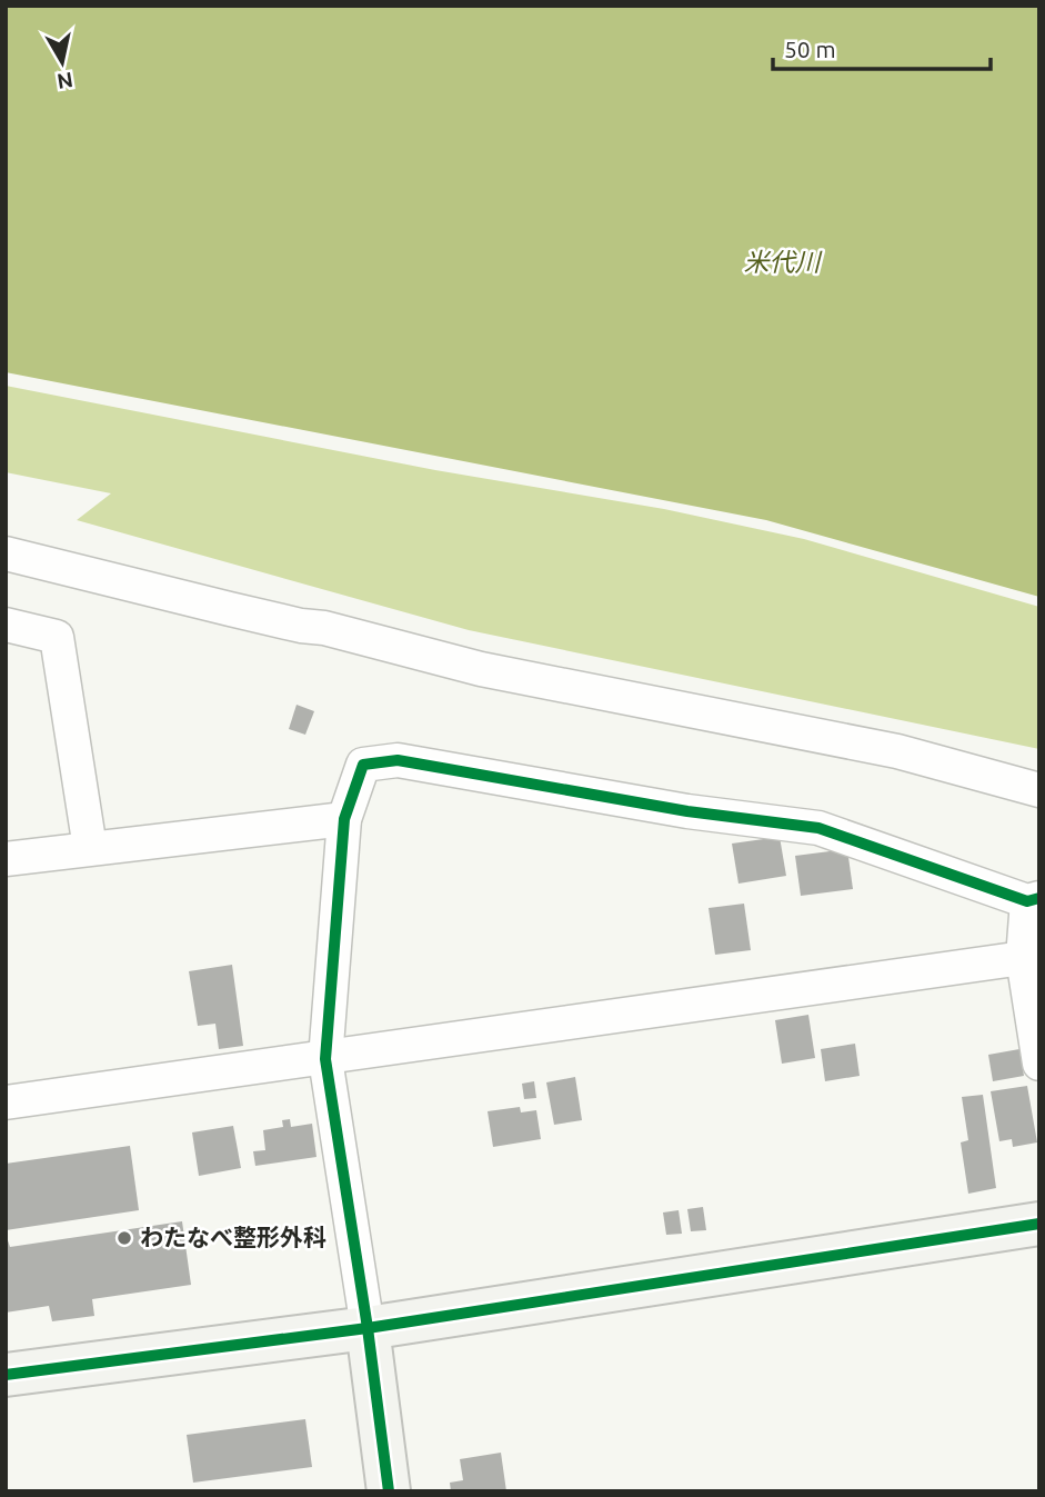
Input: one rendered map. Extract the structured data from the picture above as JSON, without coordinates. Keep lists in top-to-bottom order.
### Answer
{
  "water": ["米代川"],
  "places": ["わたなべ整形外科"],
  "scale_bar": "50 m",
  "north": "bottom"
}
